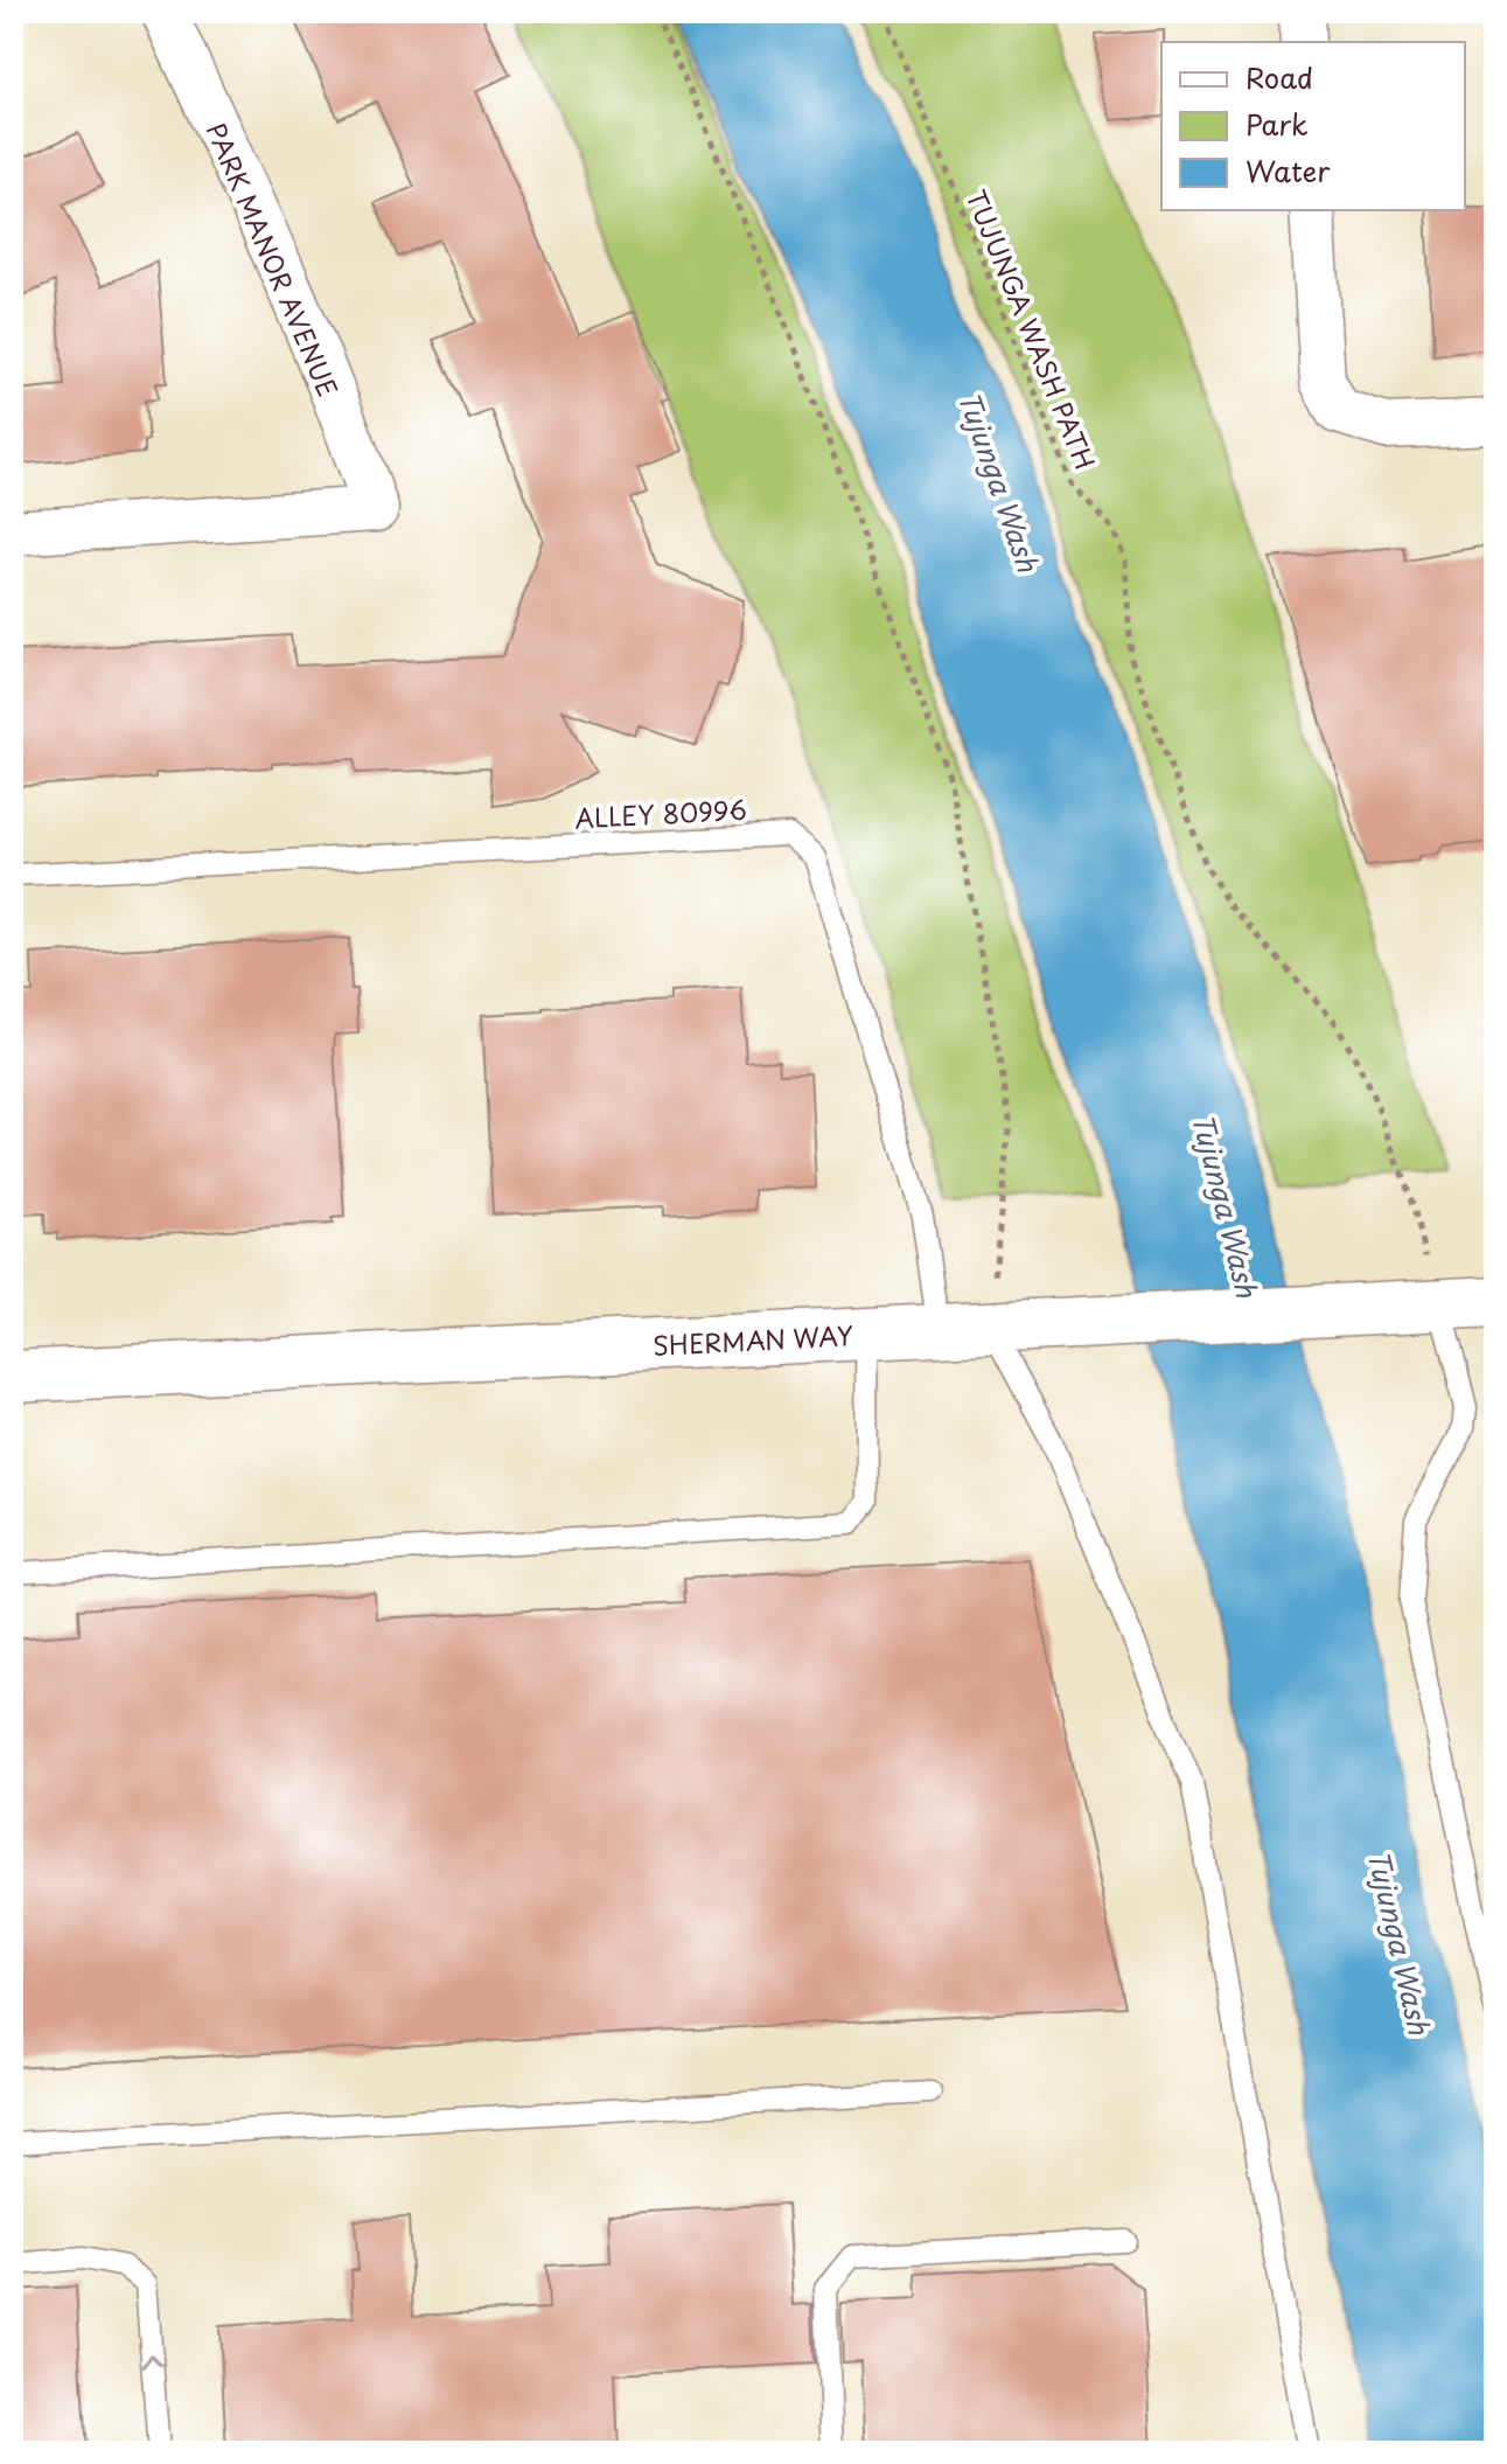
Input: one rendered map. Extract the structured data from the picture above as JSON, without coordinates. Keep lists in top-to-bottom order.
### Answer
{
  "streets": {
    "main road": ["SHERMAN WAY"],
    "street": ["PARK MANOR AVENUE"],
    "lane": ["ALLEY 80996"],
    "path": ["TUJUNGA WASH PATH"]
  },
  "crossings": [
    ["TUJUNGA WASH PATH", "SHERMAN WAY"],
    ["ALLEY 80996", "SHERMAN WAY"]
  ],
  "water": ["Tujunga Wash"],
  "legend": ["Road", "Park", "Water"]
}
